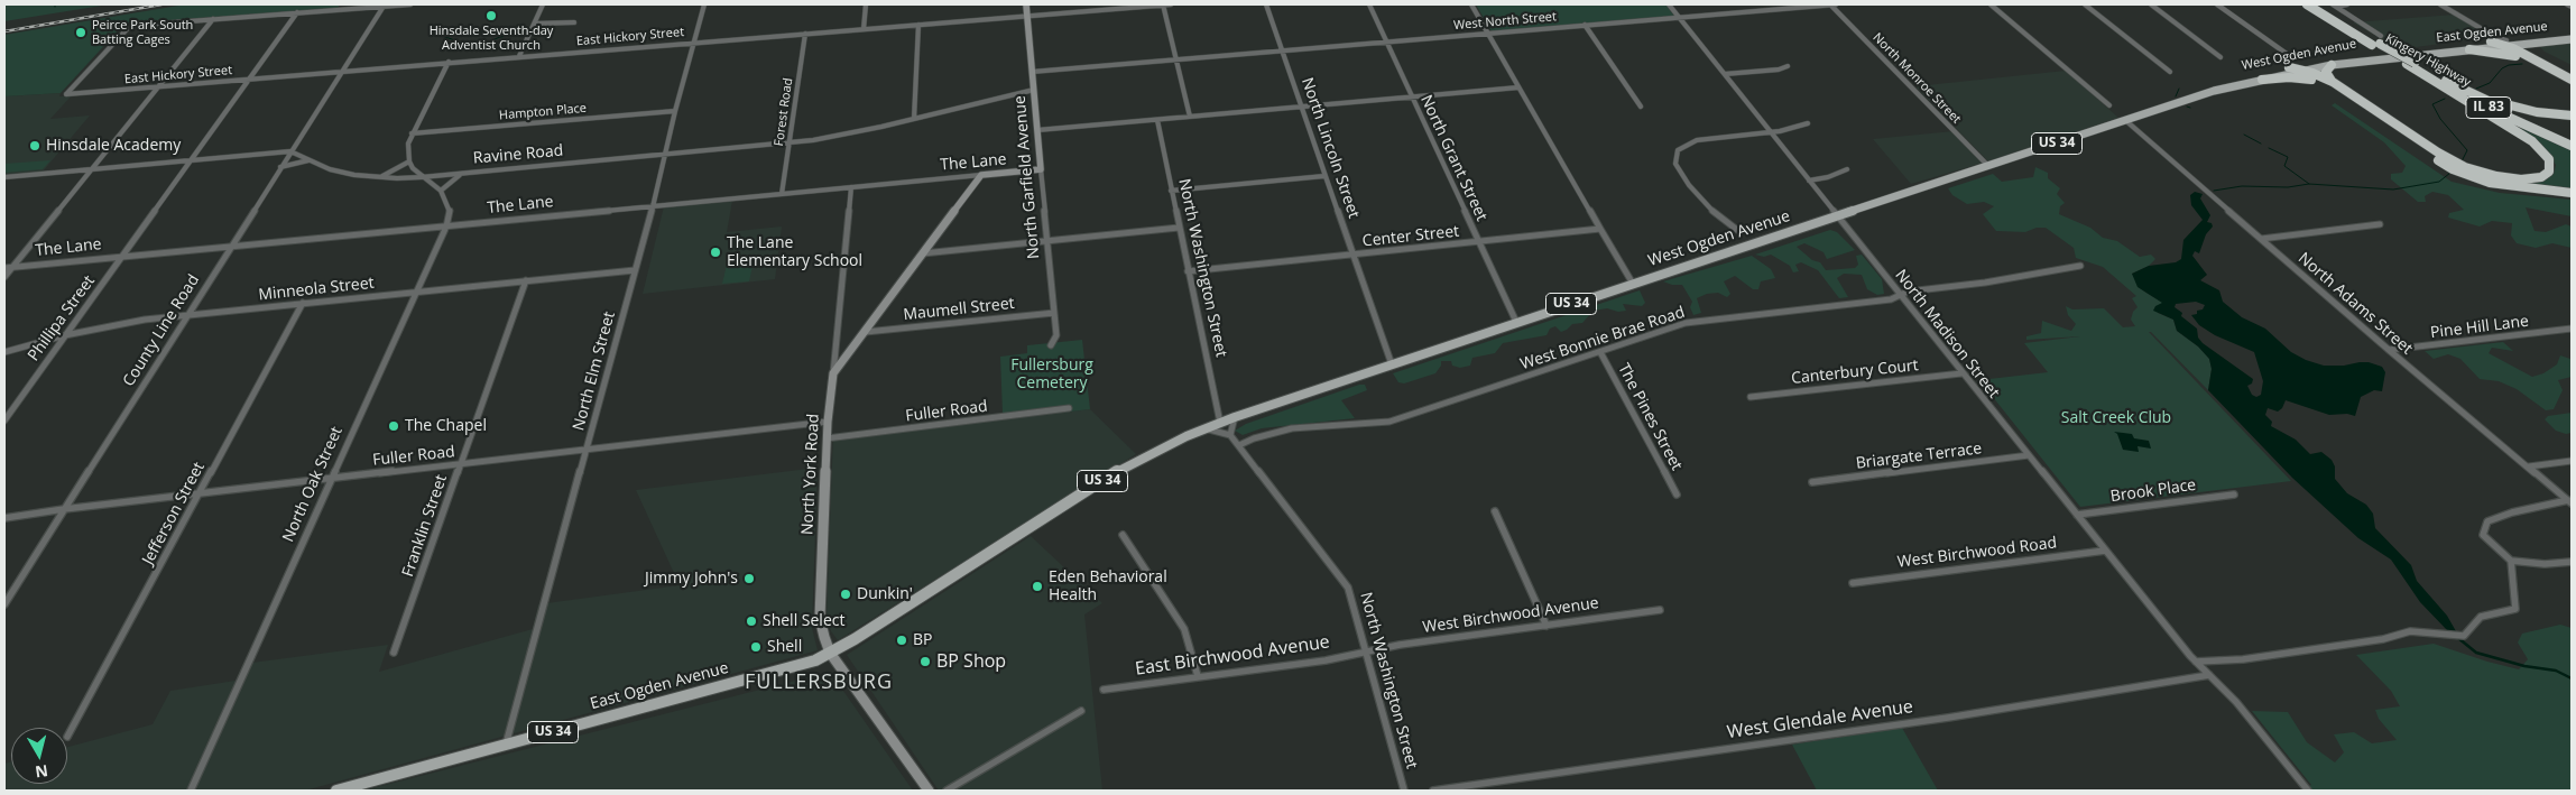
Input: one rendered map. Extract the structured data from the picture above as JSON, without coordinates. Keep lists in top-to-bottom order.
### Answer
{
  "streets": {
    "highway": ["Kingery Highway", "IL 83"],
    "main road": [
      "East Ogden Avenue",
      "West Ogden Avenue",
      "US 34",
      "The Lane",
      "North Garfield Avenue",
      "North York Road"
    ],
    "street": [
      "West North Street",
      "East Hickory Street",
      "North Monroe Street",
      "Hampton Place",
      "Forest Road",
      "North Lincoln Street",
      "Ravine Road",
      "North Grant Street",
      "Center Street",
      "North Washington Street",
      "Minneola Street",
      "North Adams Street",
      "Maumell Street",
      "Phillipa Street",
      "Pine Hill Lane",
      "County Line Road",
      "North Madison Street",
      "West Bonnie Brae Road",
      "North Elm Street",
      "Canterbury Court",
      "Fuller Road",
      "The Pines Street",
      "Briargate Terrace",
      "North Oak Street",
      "Brook Place",
      "Jefferson Street",
      "Franklin Street",
      "West Birchwood Road",
      "West Birchwood Avenue",
      "East Birchwood Avenue",
      "West Glendale Avenue"
    ]
  },
  "crossings": [
    ["West North Street", "North Monroe Street"],
    ["West North Street", "North Lincoln Street"],
    ["West North Street", "North Grant Street"],
    ["West North Street", "North Garfield Avenue"],
    ["West North Street", "North Madison Street"],
    ["East Ogden Avenue", "West Ogden Avenue"],
    ["East Ogden Avenue", "North Washington Street"],
    ["East Ogden Avenue", "North Elm Street"],
    ["East Ogden Avenue", "North York Road"],
    ["East Hickory Street", "Forest Road"],
    ["East Hickory Street", "North Garfield Avenue"],
    ["East Hickory Street", "Phillipa Street"],
    ["East Hickory Street", "County Line Road"],
    ["East Hickory Street", "North Elm Street"],
    ["West Ogden Avenue", "North Monroe Street"],
    ["West Ogden Avenue", "North Lincoln Street"],
    ["West Ogden Avenue", "North Grant Street"],
    ["West Ogden Avenue", "North Adams Street"],
    ["West Ogden Avenue", "North Madison Street"],
    ["Hampton Place", "North Elm Street"],
    ["Forest Road", "Ravine Road"],
    ["Forest Road", "The Lane"],
    ["North Lincoln Street", "Center Street"],
    ["Ravine Road", "North Garfield Avenue"],
    ["Ravine Road", "County Line Road"],
    ["Ravine Road", "North Elm Street"],
    ["North Grant Street", "Center Street"],
    ["The Lane", "North Garfield Avenue"],
    ["The Lane", "Phillipa Street"],
    ["The Lane", "County Line Road"],
    ["The Lane", "North Elm Street"],
    ["The Lane", "North Oak Street"],
    ["North Garfield Avenue", "Maumell Street"],
    ["Center Street", "North Washington Street"],
    ["North Washington Street", "West Bonnie Brae Road"],
    ["North Washington Street", "West Birchwood Avenue"],
    ["North Washington Street", "East Birchwood Avenue"],
    ["Minneola Street", "Phillipa Street"],
    ["Minneola Street", "County Line Road"],
    ["Minneola Street", "North Elm Street"],
    ["Minneola Street", "North Oak Street"],
    ["Minneola Street", "Jefferson Street"],
    ["Minneola Street", "Franklin Street"],
    ["North Adams Street", "Pine Hill Lane"],
    ["County Line Road", "Fuller Road"],
    ["North Madison Street", "West Bonnie Brae Road"],
    ["North Madison Street", "Canterbury Court"],
    ["North Madison Street", "Briargate Terrace"],
    ["North Madison Street", "Brook Place"],
    ["North Madison Street", "West Birchwood Road"],
    ["North Madison Street", "West Glendale Avenue"],
    ["West Bonnie Brae Road", "The Pines Street"],
    ["North Elm Street", "Fuller Road"],
    ["Fuller Road", "North York Road"],
    ["Fuller Road", "North Oak Street"],
    ["Fuller Road", "Jefferson Street"],
    ["Fuller Road", "Franklin Street"],
    ["West Birchwood Avenue", "East Birchwood Avenue"]
  ],
  "districts": ["FULLERSBURG"],
  "parks": ["Fullersburg Cemetery", "Salt Creek Club"],
  "places": [
    "Hinsdale Seventh-day Adventist Church",
    "Peirce Park South Batting Cages",
    "Hinsdale Academy",
    "The Lane Elementary School",
    "The Chapel",
    "Jimmy John's",
    "Eden Behavioral Health",
    "Dunkin'",
    "Shell Select",
    "BP",
    "Shell",
    "BP Shop"
  ],
  "north": "bottom"
}
